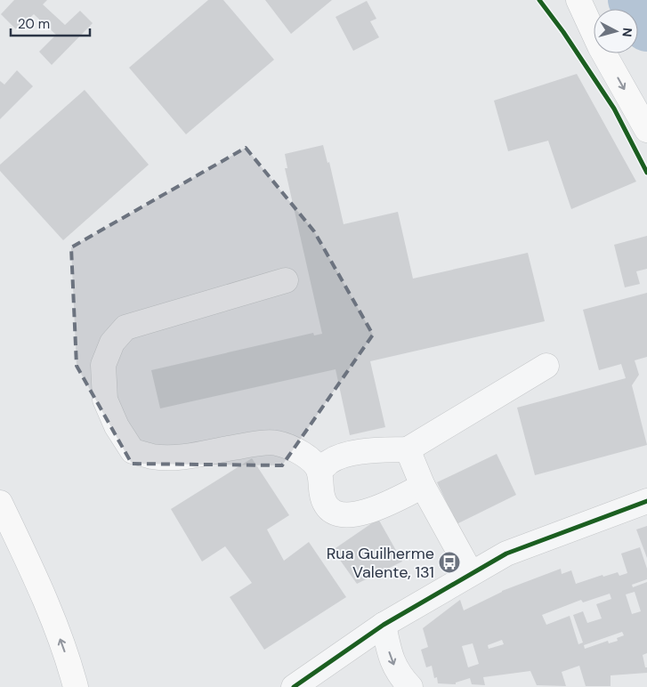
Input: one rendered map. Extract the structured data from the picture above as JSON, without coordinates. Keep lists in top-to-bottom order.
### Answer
{
  "places": {
    "bus stop": ["Rua Guilherme Valente, 131"]
  },
  "scale_bar": "20 m",
  "north": "right"
}
